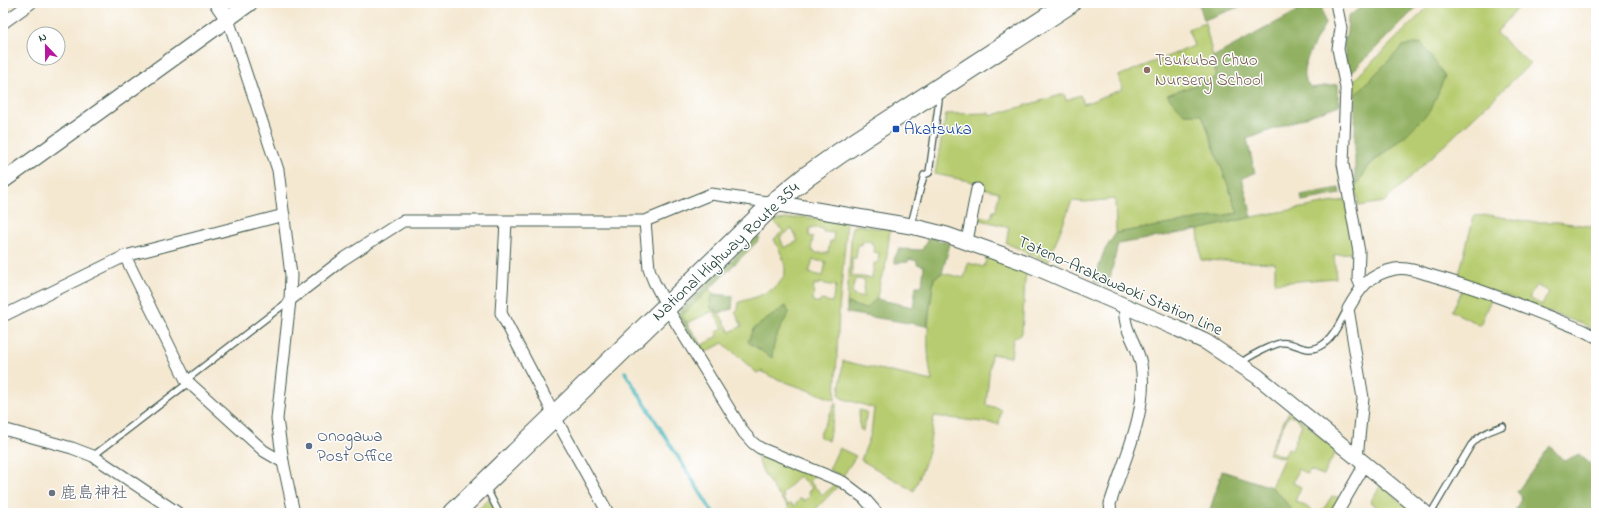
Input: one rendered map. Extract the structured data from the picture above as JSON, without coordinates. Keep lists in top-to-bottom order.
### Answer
{
  "streets": {
    "highway": ["National Highway Route 354"],
    "main road": ["Tateno-Arakawaoki Station Line"]
  },
  "crossings": [
    ["National Highway Route 354", "Tateno-Arakawaoki Station Line"]
  ],
  "places": {
    "other": ["Tsukuba Chuo Nursery School", "Onogawa Post Office", "鹿島神社"],
    "transit": ["Akatsuka"]
  },
  "north": "top"
}
